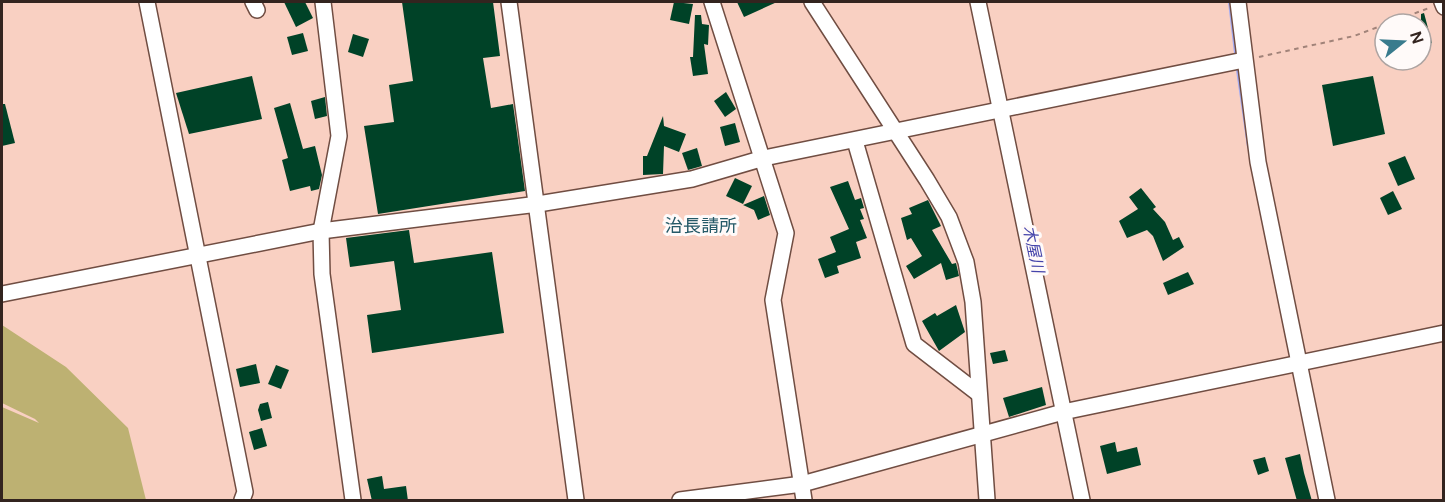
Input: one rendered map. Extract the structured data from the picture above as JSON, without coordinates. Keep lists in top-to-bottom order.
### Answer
{
  "districts": ["治長請所"],
  "water": ["木屋川"],
  "north": "right"
}
